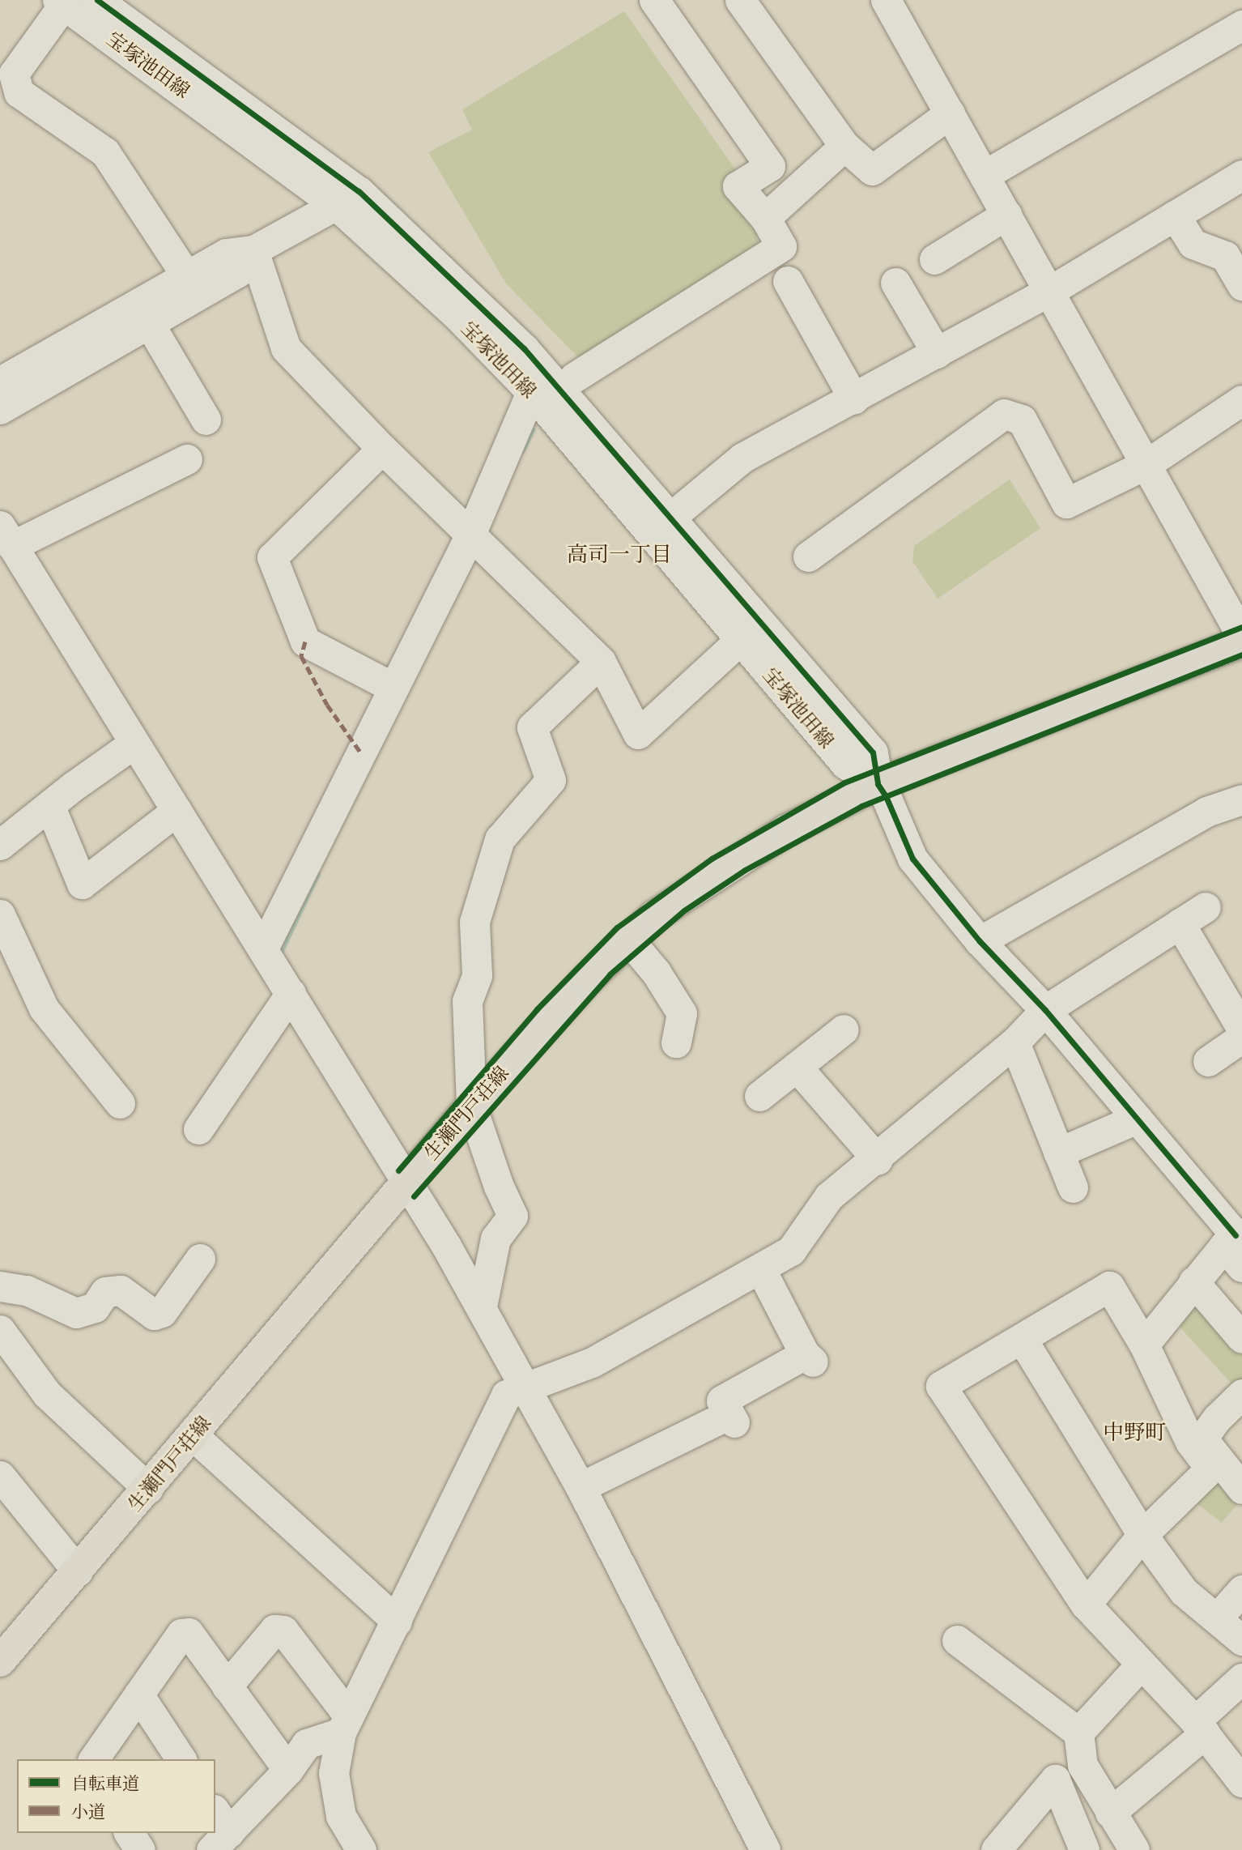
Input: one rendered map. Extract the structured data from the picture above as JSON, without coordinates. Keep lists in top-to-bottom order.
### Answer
{
  "streets": {
    "main road": ["生瀬門戸荘線"],
    "street": ["宝塚池田線"]
  },
  "crossings": [
    ["宝塚池田線", "生瀬門戸荘線"]
  ],
  "districts": ["高司一丁目", "中野町"],
  "legend": ["自転車道", "小道"]
}
